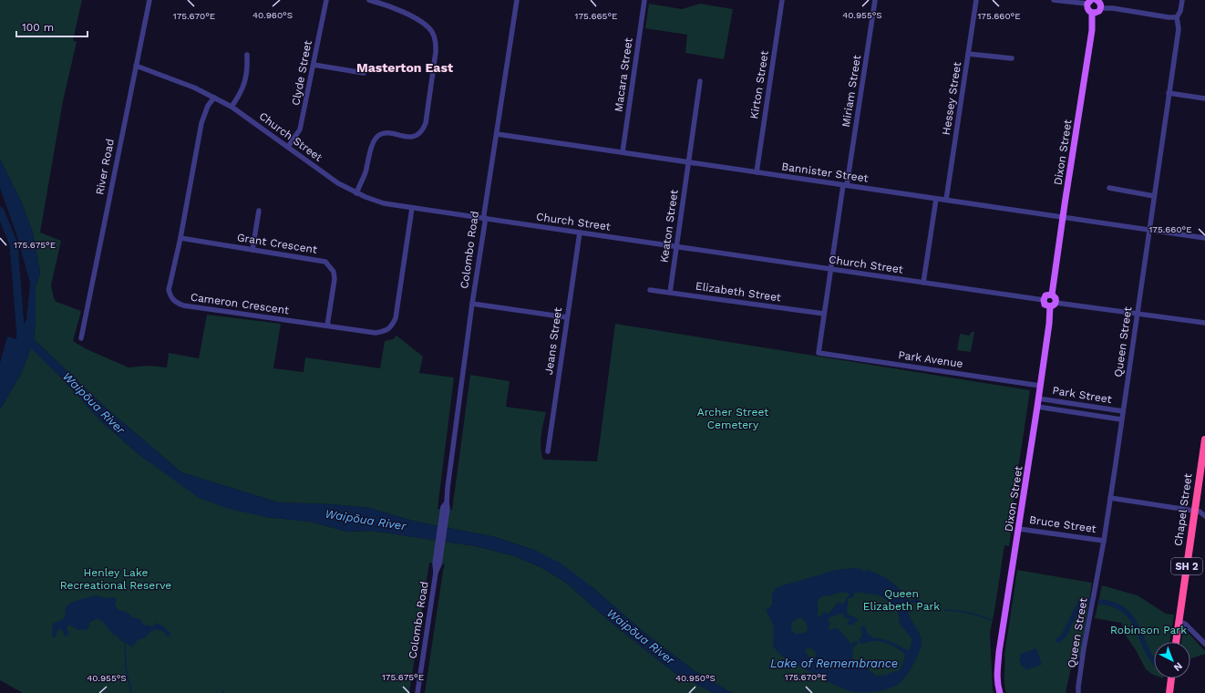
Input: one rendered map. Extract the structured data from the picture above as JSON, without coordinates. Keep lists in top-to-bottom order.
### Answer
{
  "streets": {
    "highway": ["Chapel Street", "SH 2"],
    "main road": ["Dixon Street"],
    "street": [
      "Clyde Street",
      "Macara Street",
      "Kirton Street",
      "Miriam Street",
      "Hessey Street",
      "Church Street",
      "River Road",
      "Bannister Street",
      "Keaton Street",
      "Grant Crescent",
      "Colombo Road",
      "Elizabeth Street",
      "Cameron Crescent",
      "Jeans Street",
      "Queen Street",
      "Park Avenue",
      "Park Street",
      "Bruce Street"
    ]
  },
  "crossings": [
    ["Clyde Street", "Church Street"],
    ["Macara Street", "Bannister Street"],
    ["Kirton Street", "Bannister Street"],
    ["Miriam Street", "Church Street"],
    ["Miriam Street", "Bannister Street"],
    ["Miriam Street", "Elizabeth Street"],
    ["Miriam Street", "Park Avenue"],
    ["Hessey Street", "Bannister Street"],
    ["Church Street", "Dixon Street"],
    ["Church Street", "River Road"],
    ["Church Street", "Keaton Street"],
    ["Church Street", "Colombo Road"],
    ["Church Street", "Cameron Crescent"],
    ["Church Street", "Jeans Street"],
    ["Dixon Street", "Bannister Street"],
    ["Dixon Street", "Park Avenue"],
    ["Dixon Street", "Park Street"],
    ["Dixon Street", "Bruce Street"],
    ["Bannister Street", "Keaton Street"],
    ["Bannister Street", "Colombo Road"],
    ["Bannister Street", "Queen Street"],
    ["Keaton Street", "Elizabeth Street"],
    ["Grant Crescent", "Cameron Crescent"],
    ["Queen Street", "Park Street"],
    ["Queen Street", "Bruce Street"]
  ],
  "districts": ["Masterton East"],
  "water": ["Waipōua River", "Lake of Remembrance"],
  "parks": [
    "Archer Street Cemetery",
    "Henley Lake Recreational Reserve",
    "Queen Elizabeth Park",
    "Robinson Park"
  ],
  "scale_bar": "100 m",
  "north": "bottom right",
  "coordinates": [
    "40.960°S",
    "40.955°S",
    "175.670°E",
    "175.665°E",
    "175.660°E",
    "175.675°E",
    "40.950°S"
  ]
}
